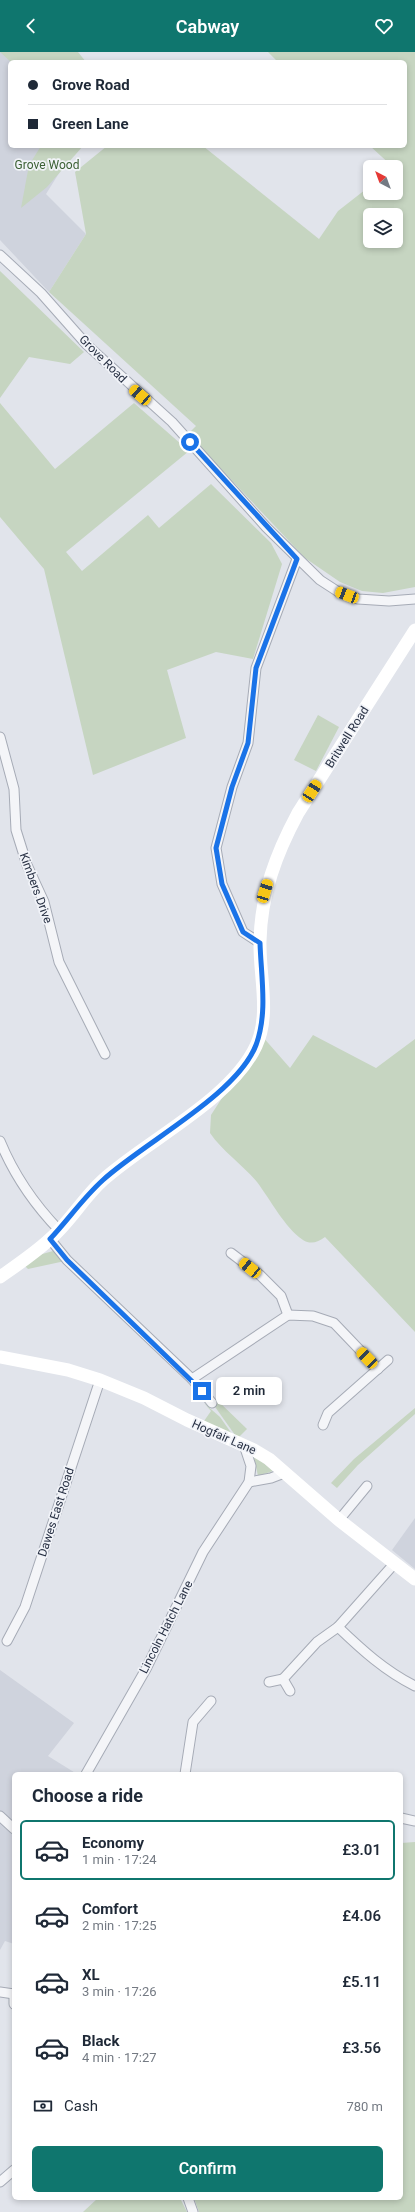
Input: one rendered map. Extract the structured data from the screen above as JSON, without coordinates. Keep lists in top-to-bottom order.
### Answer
{
  "streets": {
    "street": [
      "Grove Road",
      "Britwell Road",
      "Kimbers Drive",
      "Hogfair Lane",
      "Dawes East Road",
      "Lincoln Hatch Lane"
    ]
  },
  "crossings": [
    ["Hogfair Lane", "Dawes East Road"]
  ],
  "parks": ["Grove Wood"],
  "north": "top left",
  "page": {
    "header": "Cabway",
    "banner": ["Grove Road", "Green Lane"],
    "bubble": "2 min",
    "heading": "Choose a ride",
    "list": [
      {
        "name": "Economy",
        "note": "1 min · 17:24",
        "value": "£3.01"
      },
      {
        "name": "Comfort",
        "note": "2 min · 17:25",
        "value": "£4.06"
      },
      {
        "name": "XL",
        "note": "3 min · 17:26",
        "value": "£5.11"
      },
      {
        "name": "Black",
        "note": "4 min · 17:27",
        "value": "£3.56"
      }
    ],
    "pay": ["Cash", "780 m"],
    "buttons": "Confirm"
  }
}
